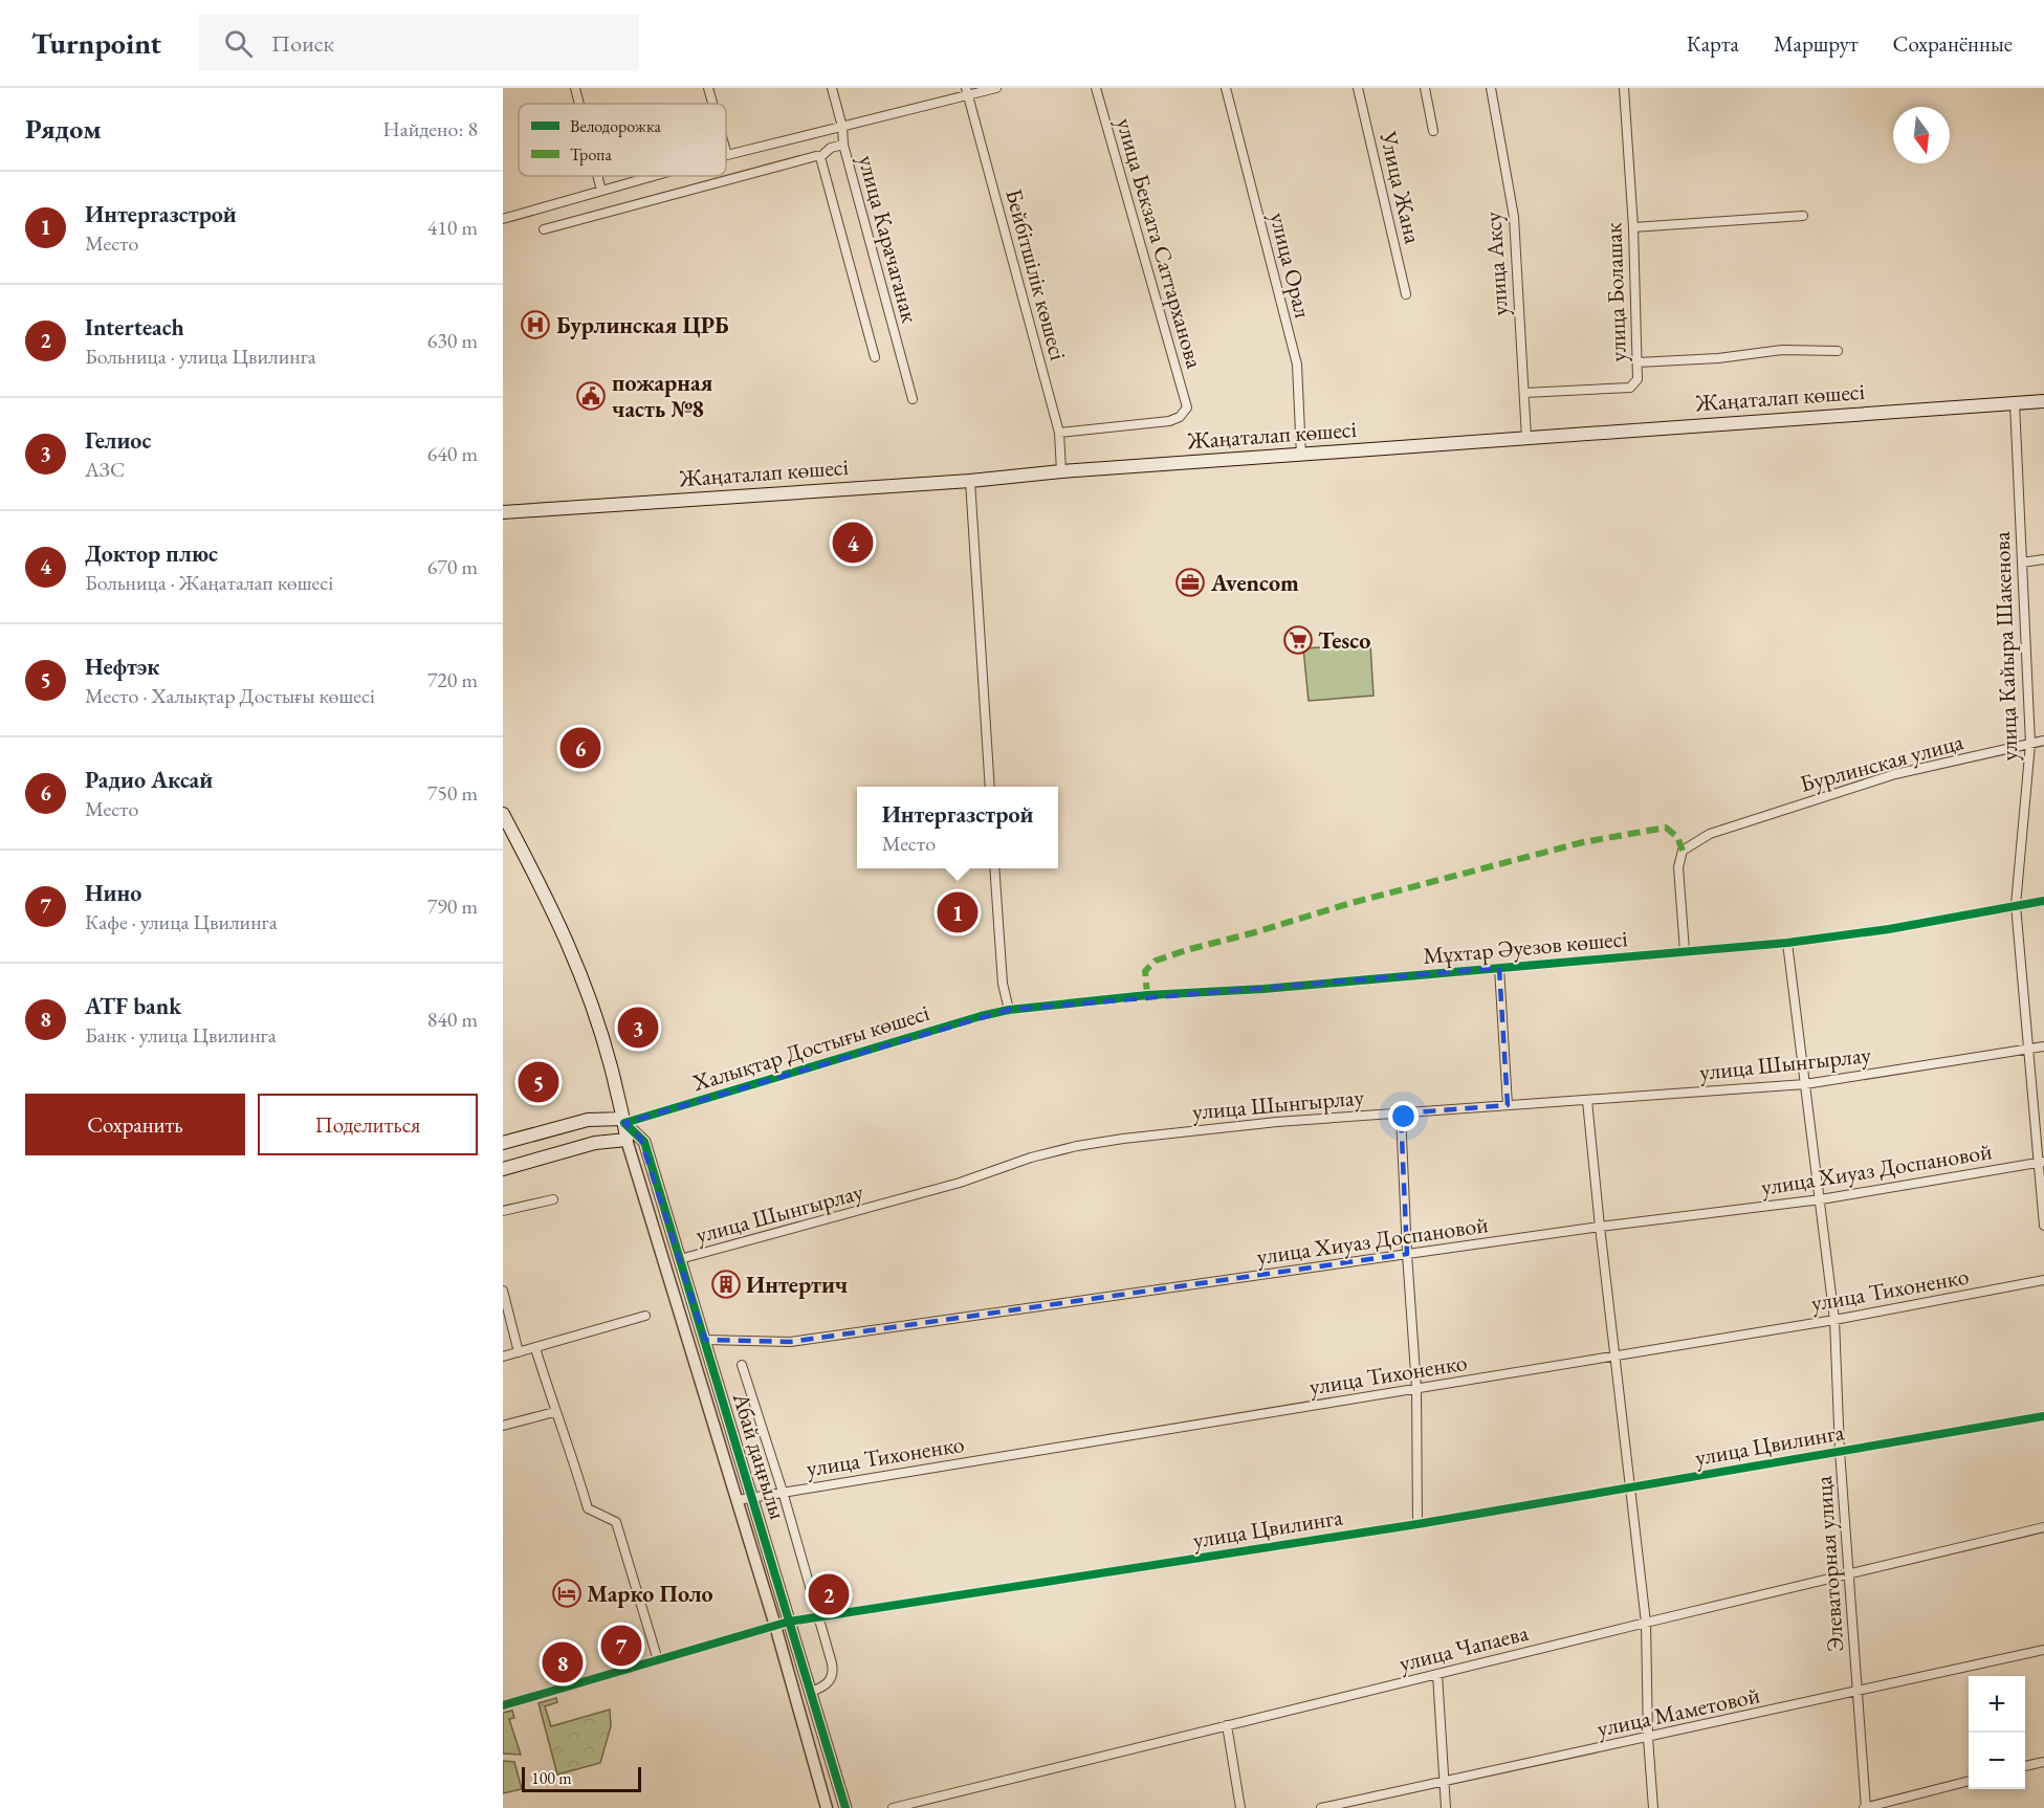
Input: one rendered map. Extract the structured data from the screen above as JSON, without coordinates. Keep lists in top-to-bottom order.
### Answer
{
  "streets": {
    "main road": ["Жаңаталап көшесі", "Халықтар Достығы көшесі"],
    "street": [
      "Улица Жана",
      "улица Карачаганак",
      "улица Бекзата Саттарханова",
      "улица Аксу",
      "улица Орал",
      "Бейбітшілік көшесі",
      "улица Болашак",
      "улица Кайыра Шакенова",
      "Бурлинская улица",
      "Мұхтар Әуезов көшесі",
      "улица Шынгырлау",
      "улица Хиуаз Доспановой",
      "улица Тихоненко",
      "улица Цвилинга",
      "Абай даңғылы",
      "Элеваторная улица",
      "улица Чапаева",
      "улица Маметовой"
    ]
  },
  "crossings": [
    ["улица Бекзата Саттарханова", "Бейбітшілік көшесі"],
    ["улица Аксу", "улица Болашак"],
    ["улица Аксу", "Жаңаталап көшесі"],
    ["улица Орал", "Жаңаталап көшесі"],
    ["Бейбітшілік көшесі", "Жаңаталап көшесі"],
    ["Жаңаталап көшесі", "улица Кайыра Шакенова"],
    ["улица Кайыра Шакенова", "Бурлинская улица"],
    ["улица Кайыра Шакенова", "Мұхтар Әуезов көшесі"],
    ["улица Кайыра Шакенова", "улица Шынгырлау"],
    ["улица Кайыра Шакенова", "улица Хиуаз Доспановой"],
    ["Бурлинская улица", "Мұхтар Әуезов көшесі"],
    ["Мұхтар Әуезов көшесі", "Халықтар Достығы көшесі"],
    ["Мұхтар Әуезов көшесі", "Элеваторная улица"],
    ["Халықтар Достығы көшесі", "Абай даңғылы"],
    ["улица Шынгырлау", "Абай даңғылы"],
    ["улица Шынгырлау", "Элеваторная улица"],
    ["улица Хиуаз Доспановой", "Абай даңғылы"],
    ["улица Хиуаз Доспановой", "Элеваторная улица"],
    ["улица Тихоненко", "Абай даңғылы"],
    ["улица Тихоненко", "Элеваторная улица"],
    ["улица Цвилинга", "Абай даңғылы"],
    ["улица Цвилинга", "Элеваторная улица"],
    ["Элеваторная улица", "улица Чапаева"],
    ["Элеваторная улица", "улица Маметовой"]
  ],
  "places": {
    "hospital": ["Бурлинская ЦРБ"],
    "public building": ["пожарная часть №8"],
    "office": ["Avencom"],
    "supermarket": ["Tesco"],
    "building": ["Интертич"],
    "hotel": ["Марко Поло"]
  },
  "legend": ["Велодорожка", "Тропа"],
  "scale_bar": "100 m",
  "north": "bottom",
  "page": {
    "header": "Turnpoint",
    "search": "Поиск",
    "nav": ["Карта", "Маршрут", "Сохранённые"],
    "heading": ["Рядом", "Найдено: 8"],
    "list": [
      {
        "mark": "1",
        "name": "Интергазстрой",
        "note": "Место",
        "value": "410 m"
      },
      {
        "mark": "2",
        "name": "Interteach",
        "note": "Больница · улица Цвилинга",
        "value": "630 m"
      },
      {
        "mark": "3",
        "name": "Гелиос",
        "note": "АЗС",
        "value": "640 m"
      },
      {
        "mark": "4",
        "name": "Доктор плюс",
        "note": "Больница · Жаңаталап көшесі",
        "value": "670 m"
      },
      {
        "mark": "5",
        "name": "Нефтэк",
        "note": "Место · Халықтар Достығы көшесі",
        "value": "720 m"
      },
      {
        "mark": "6",
        "name": "Радио Аксай",
        "note": "Место",
        "value": "750 m"
      },
      {
        "mark": "7",
        "name": "Нино",
        "note": "Кафе · улица Цвилинга",
        "value": "790 m"
      },
      {
        "mark": "8",
        "name": "ATF bank",
        "note": "Банк · улица Цвилинга",
        "value": "840 m"
      }
    ],
    "pins": [
      "4",
      "6",
      "1",
      "3",
      "5",
      "2",
      "7",
      "8"
    ],
    "popup": ["Интергазстрой", "Место"],
    "buttons": ["Сохранить", "Поделиться"],
    "map_buttons": ["+", "−"],
    "scale": "100 m"
  }
}
